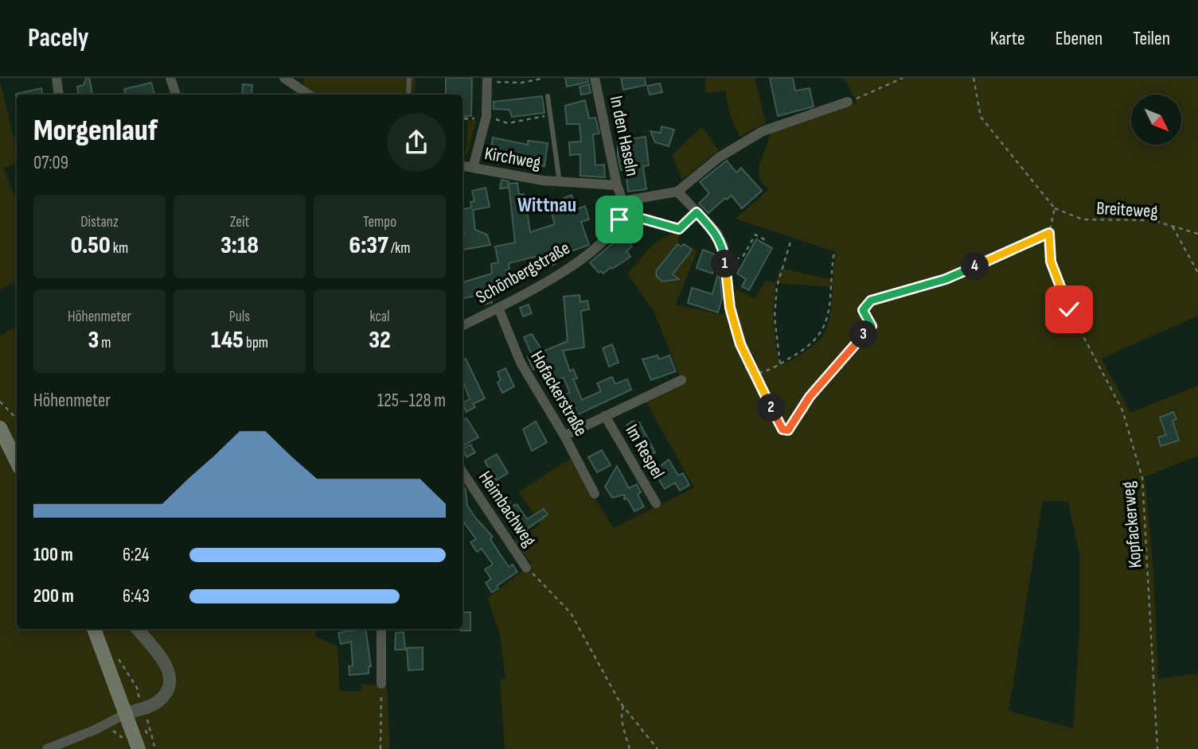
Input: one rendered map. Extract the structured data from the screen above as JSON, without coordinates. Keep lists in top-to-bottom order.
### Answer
{
  "streets": {
    "street": [
      "In den Haseln",
      "Kirchweg",
      "Schönbergstraße",
      "Hofackerstraße",
      "Im Respel",
      "Heimbachweg"
    ],
    "path": ["Breiteweg", "Kopfackerweg"]
  },
  "crossings": [
    ["In den Haseln", "Kirchweg"],
    ["Breiteweg", "Kopfackerweg"],
    ["Schönbergstraße", "Hofackerstraße"],
    ["Hofackerstraße", "Im Respel"]
  ],
  "districts": ["Wittnau"],
  "north": "bottom right",
  "page": {
    "header": "Pacely",
    "nav": ["Karte", "Ebenen", "Teilen"],
    "heading": ["Morgenlauf", "07:09"],
    "stats": [
      ["Distanz", "0.50 km"],
      ["Zeit", "3:18"],
      ["Tempo", "6:37 /km"],
      ["Höhenmeter", "3 m"],
      ["Puls", "145 bpm"],
      ["kcal", "32"]
    ],
    "pins": [
      "1",
      "4",
      "3",
      "2"
    ],
    "chart": ["Höhenmeter", "125–128 m"],
    "list": [
      {
        "name": "100 m",
        "note": "6:24"
      },
      {
        "name": "200 m",
        "note": "6:43"
      }
    ]
  }
}
